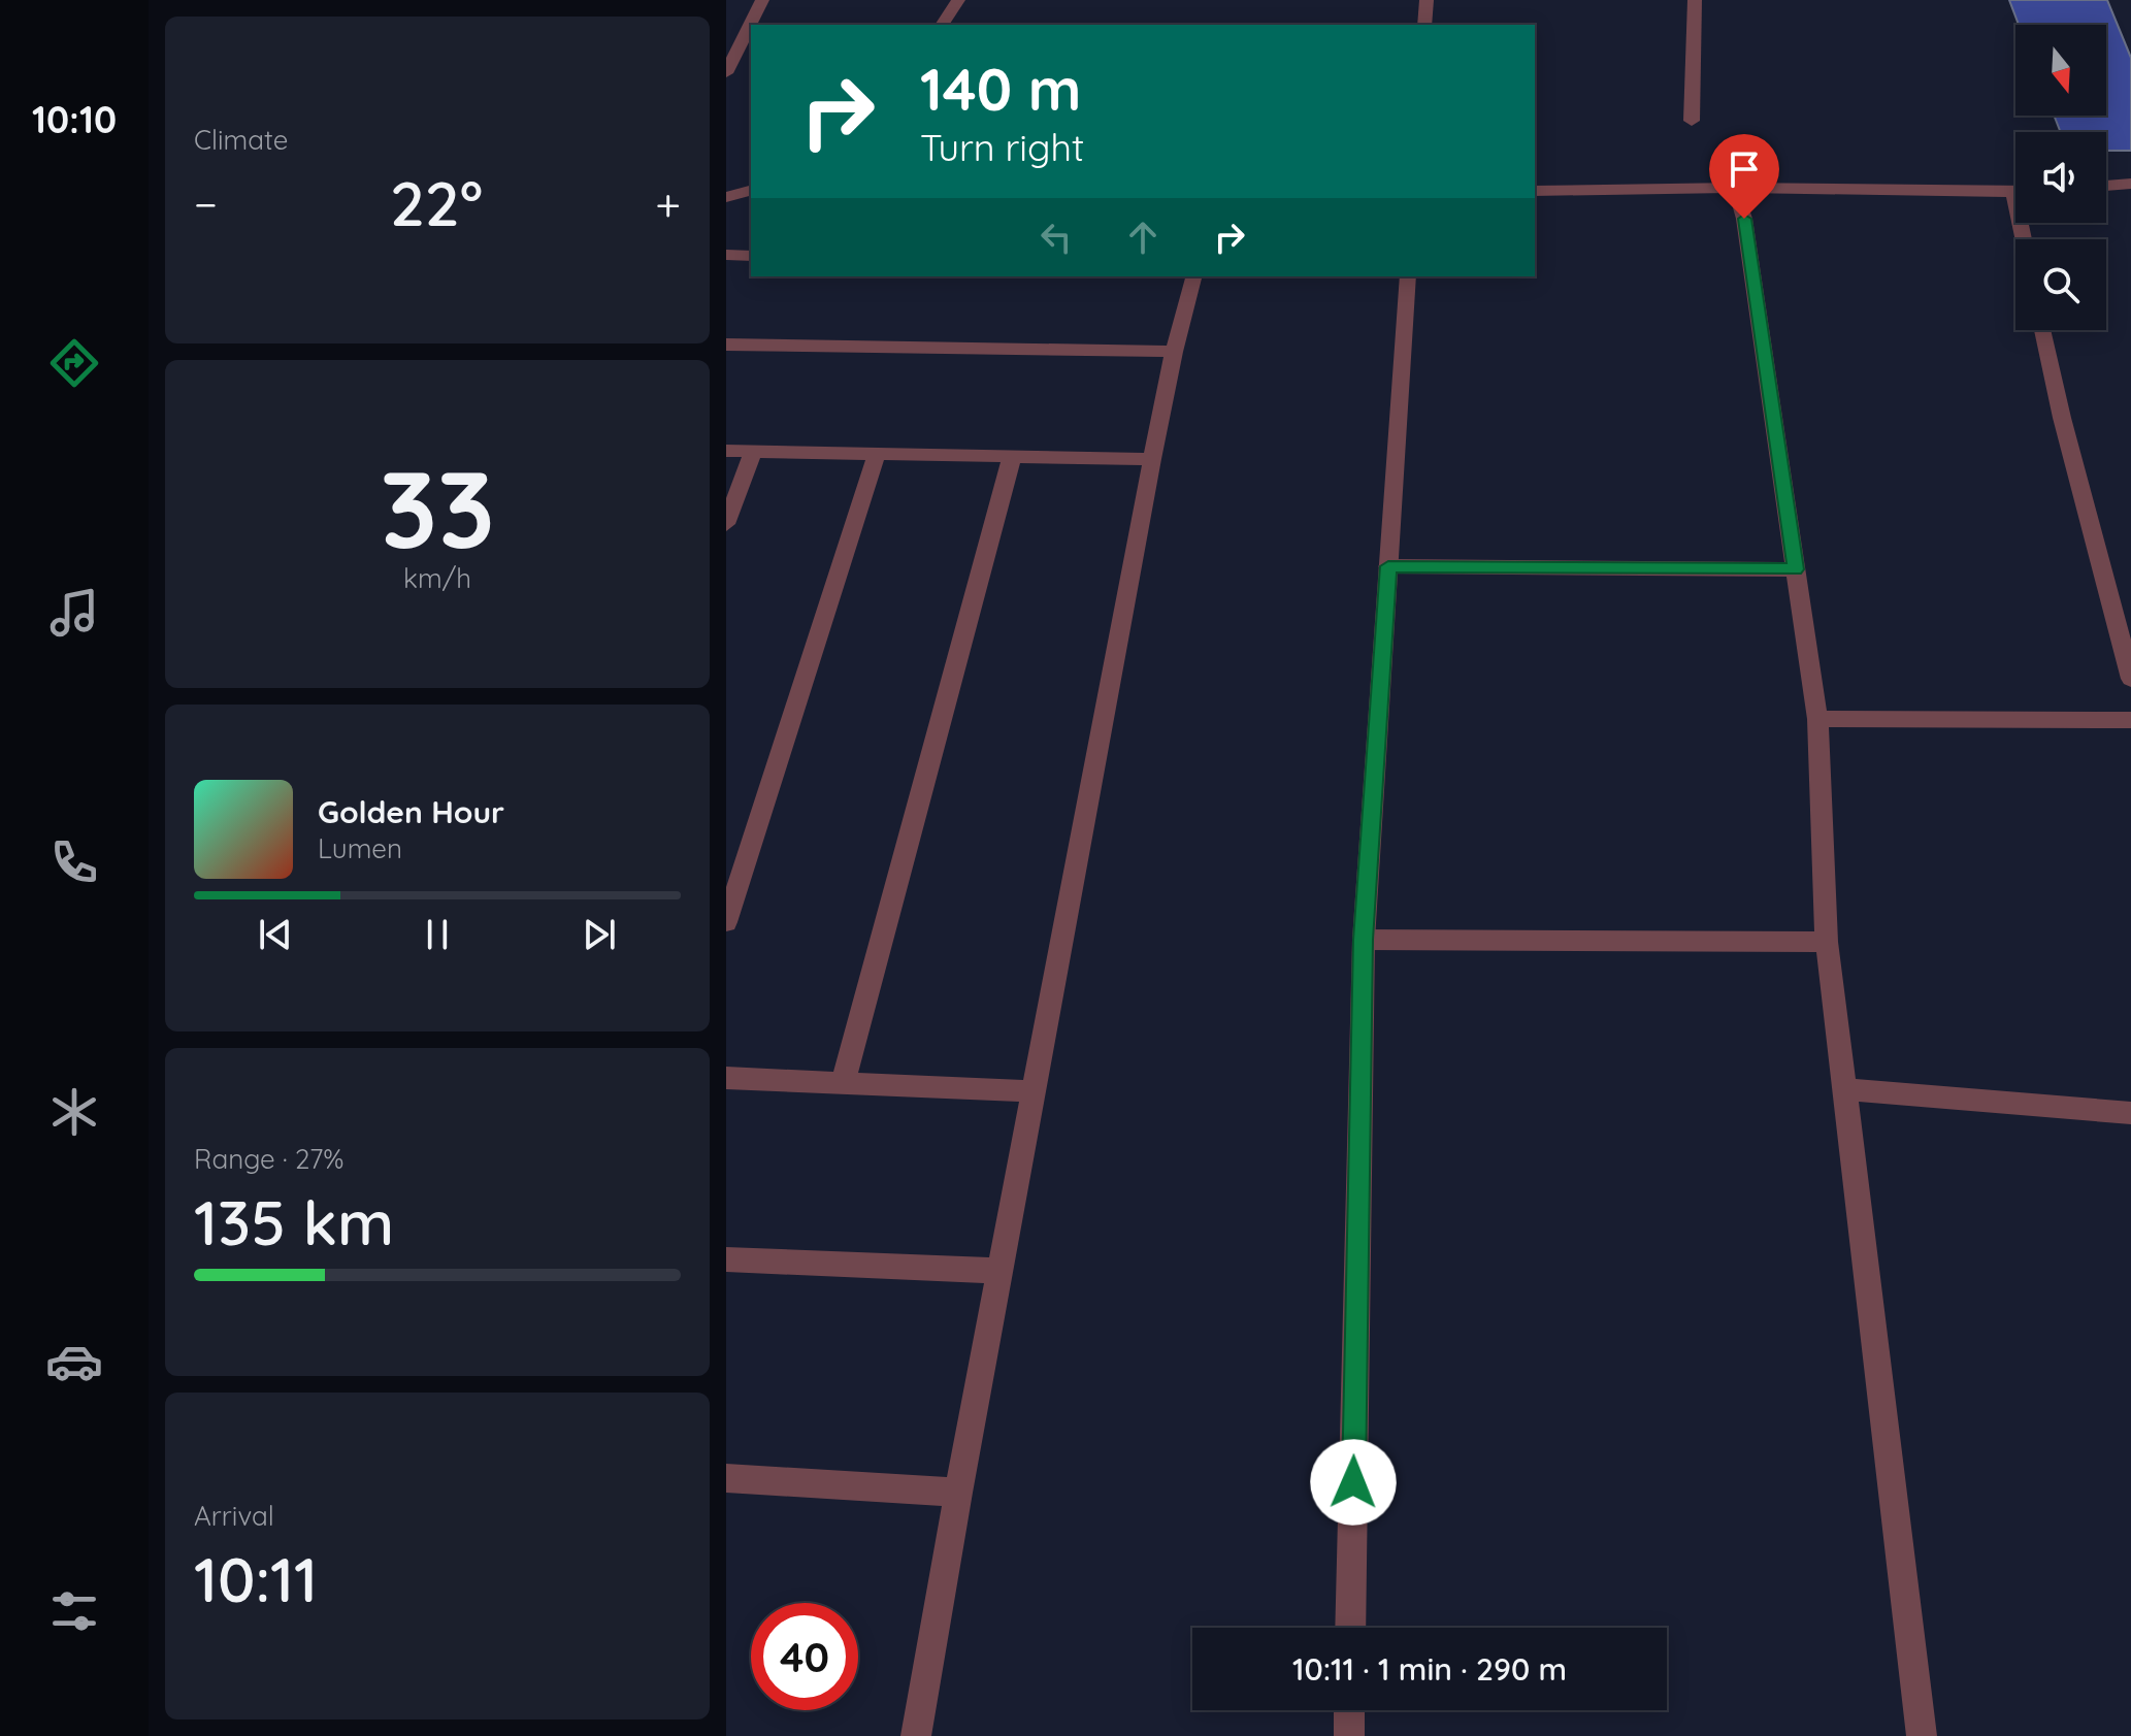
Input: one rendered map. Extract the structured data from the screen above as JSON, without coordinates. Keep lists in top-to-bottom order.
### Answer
{
  "north": "bottom",
  "page": {
    "tabs": "10:10",
    "tile": [
      "Climate",
      ["33", "km/h"],
      ["Range · 27%", "135 km"],
      ["Arrival", "10:11"]
    ],
    "turn": ["140 m", "Turn right"],
    "heat": ["−", "22°", "+"],
    "song": ["Golden Hour", "Lumen"],
    "limit": "40",
    "trip": "10:11 · 1 min · 290 m"
  }
}
